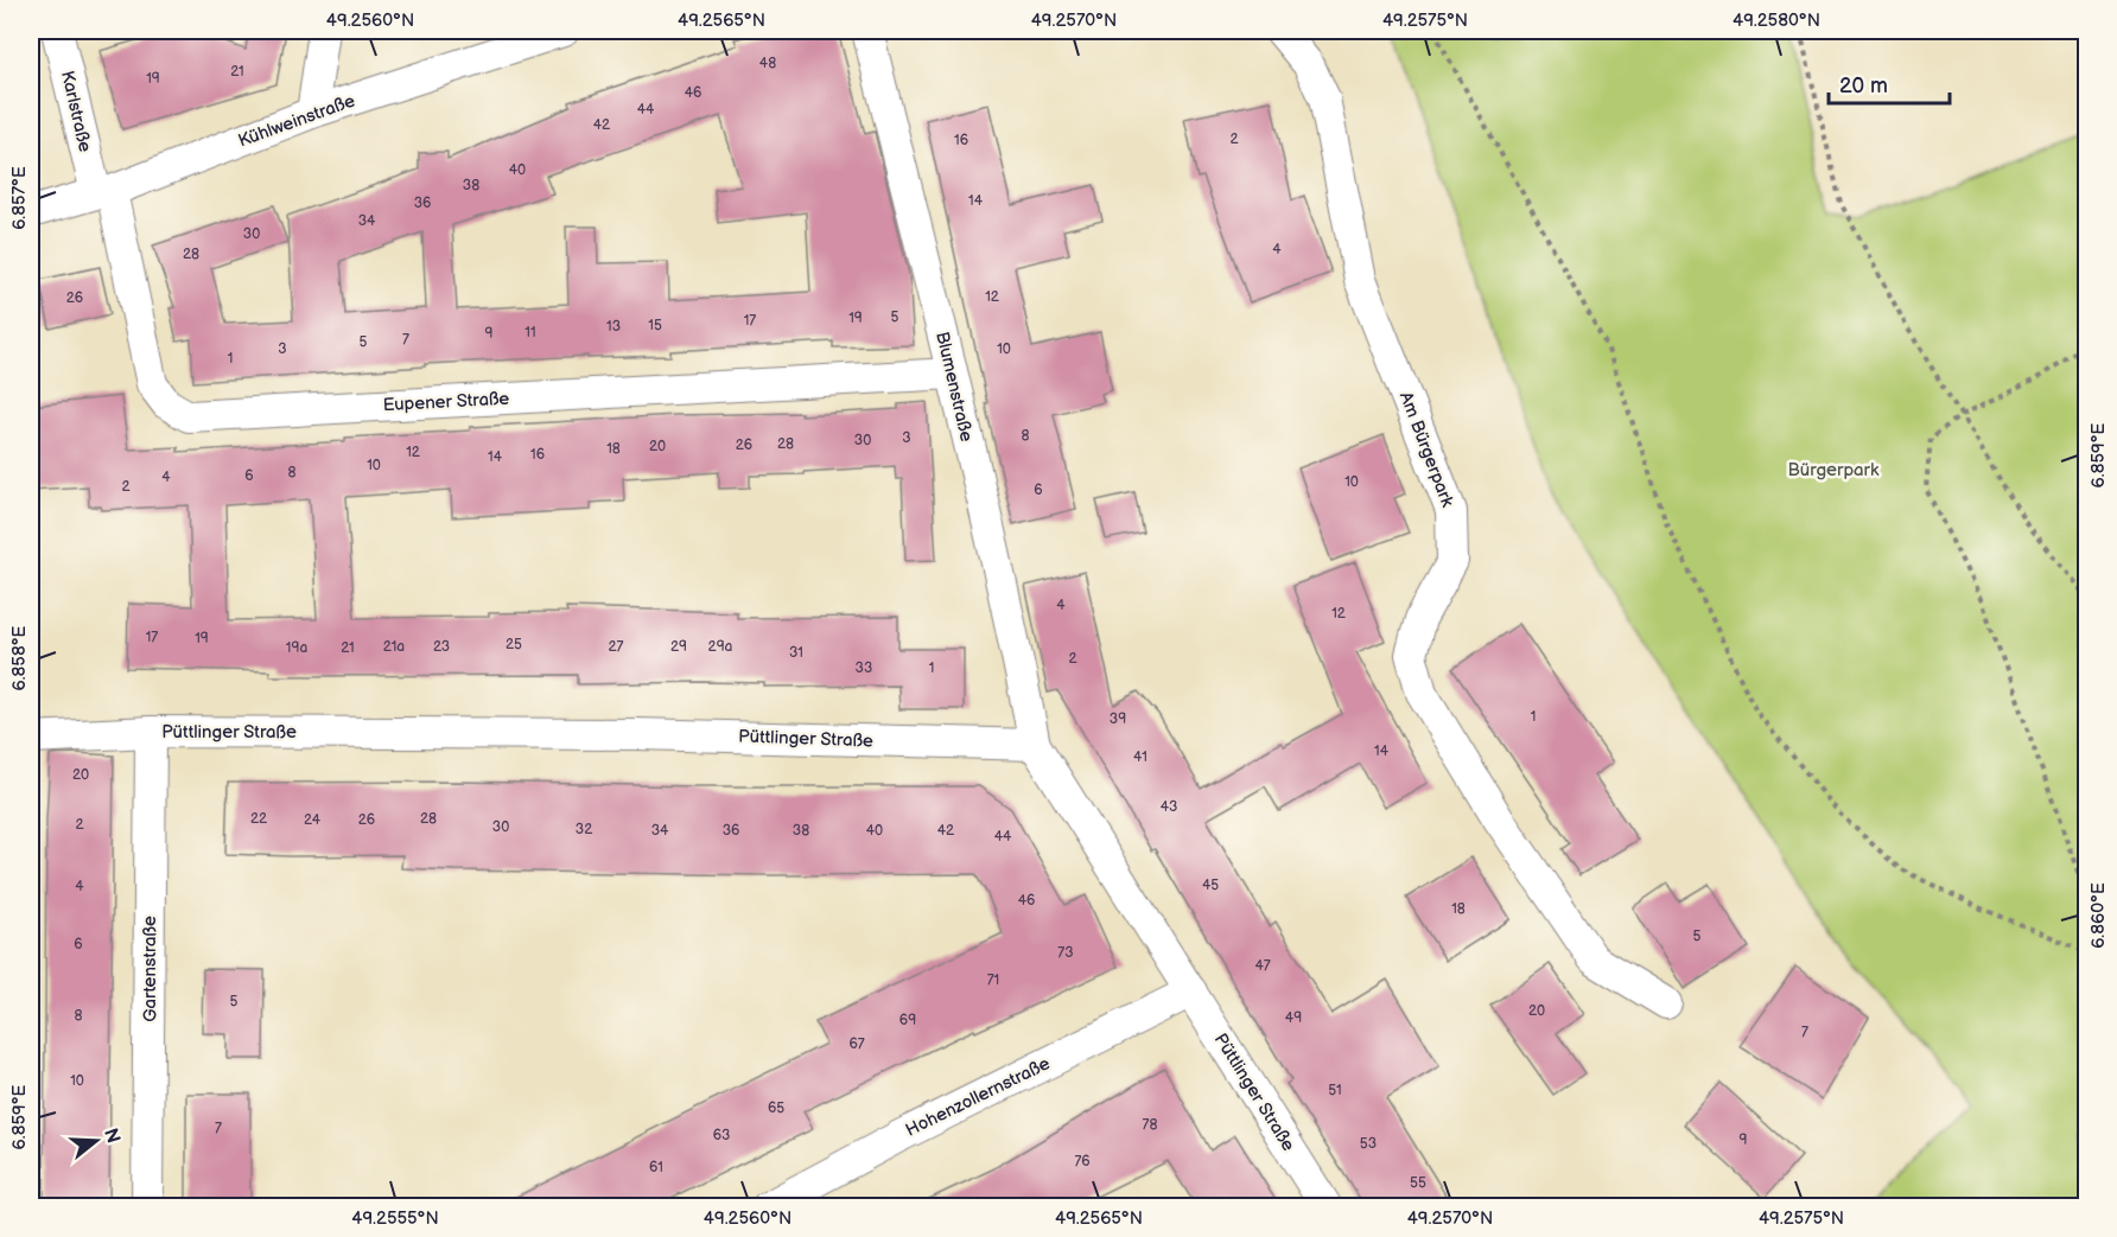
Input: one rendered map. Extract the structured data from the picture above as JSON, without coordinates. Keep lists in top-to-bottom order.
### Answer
{
  "streets": {
    "street": [
      "Karlstraße",
      "Kühlweinstraße",
      "Blumenstraße",
      "Eupener Straße",
      "Am Bürgerpark",
      "Püttlinger Straße",
      "Gartenstraße",
      "Hohenzollernstraße"
    ]
  },
  "crossings": [
    ["Karlstraße", "Kühlweinstraße"],
    ["Karlstraße", "Eupener Straße"],
    ["Kühlweinstraße", "Eupener Straße"],
    ["Blumenstraße", "Eupener Straße"],
    ["Blumenstraße", "Püttlinger Straße"],
    ["Püttlinger Straße", "Gartenstraße"],
    ["Püttlinger Straße", "Hohenzollernstraße"]
  ],
  "parks": ["Bürgerpark"],
  "house_numbers": [
    "48",
    "21",
    "19",
    "46",
    "44",
    "42",
    "2",
    "16",
    "40",
    "38",
    "14",
    "36",
    "34",
    "30",
    "4",
    "28",
    "12",
    "26",
    "5",
    "19",
    "17",
    "15",
    "13",
    "11",
    "9",
    "7",
    "5",
    "3",
    "10",
    "1",
    "8",
    "3",
    "30",
    "28",
    "26",
    "20",
    "18",
    "12",
    "16",
    "14",
    "10",
    "8",
    "6",
    "4",
    "10",
    "2",
    "6",
    "4",
    "12",
    "17",
    "19",
    "25",
    "21a",
    "23",
    "27",
    "29",
    "29a",
    "19a",
    "21",
    "31",
    "2",
    "33",
    "1",
    "1",
    "39",
    "14",
    "41",
    "20",
    "43",
    "22",
    "28",
    "24",
    "26",
    "2",
    "30",
    "32",
    "34",
    "36",
    "38",
    "40",
    "42",
    "44",
    "45",
    "4",
    "46",
    "18",
    "5",
    "6",
    "73",
    "47",
    "71",
    "5",
    "20",
    "8",
    "49",
    "69",
    "7",
    "67",
    "10",
    "51",
    "65",
    "78",
    "7",
    "63",
    "9",
    "53",
    "76",
    "61",
    "55"
  ],
  "scale_bar": "20 m",
  "north": "right",
  "coordinates": [
    "49.2560°N",
    "49.2565°N",
    "49.2570°N",
    "49.2575°N",
    "49.2580°N",
    "6.857°E",
    "6.859°E",
    "6.858°E",
    "6.860°E",
    "49.2555°N"
  ]
}
